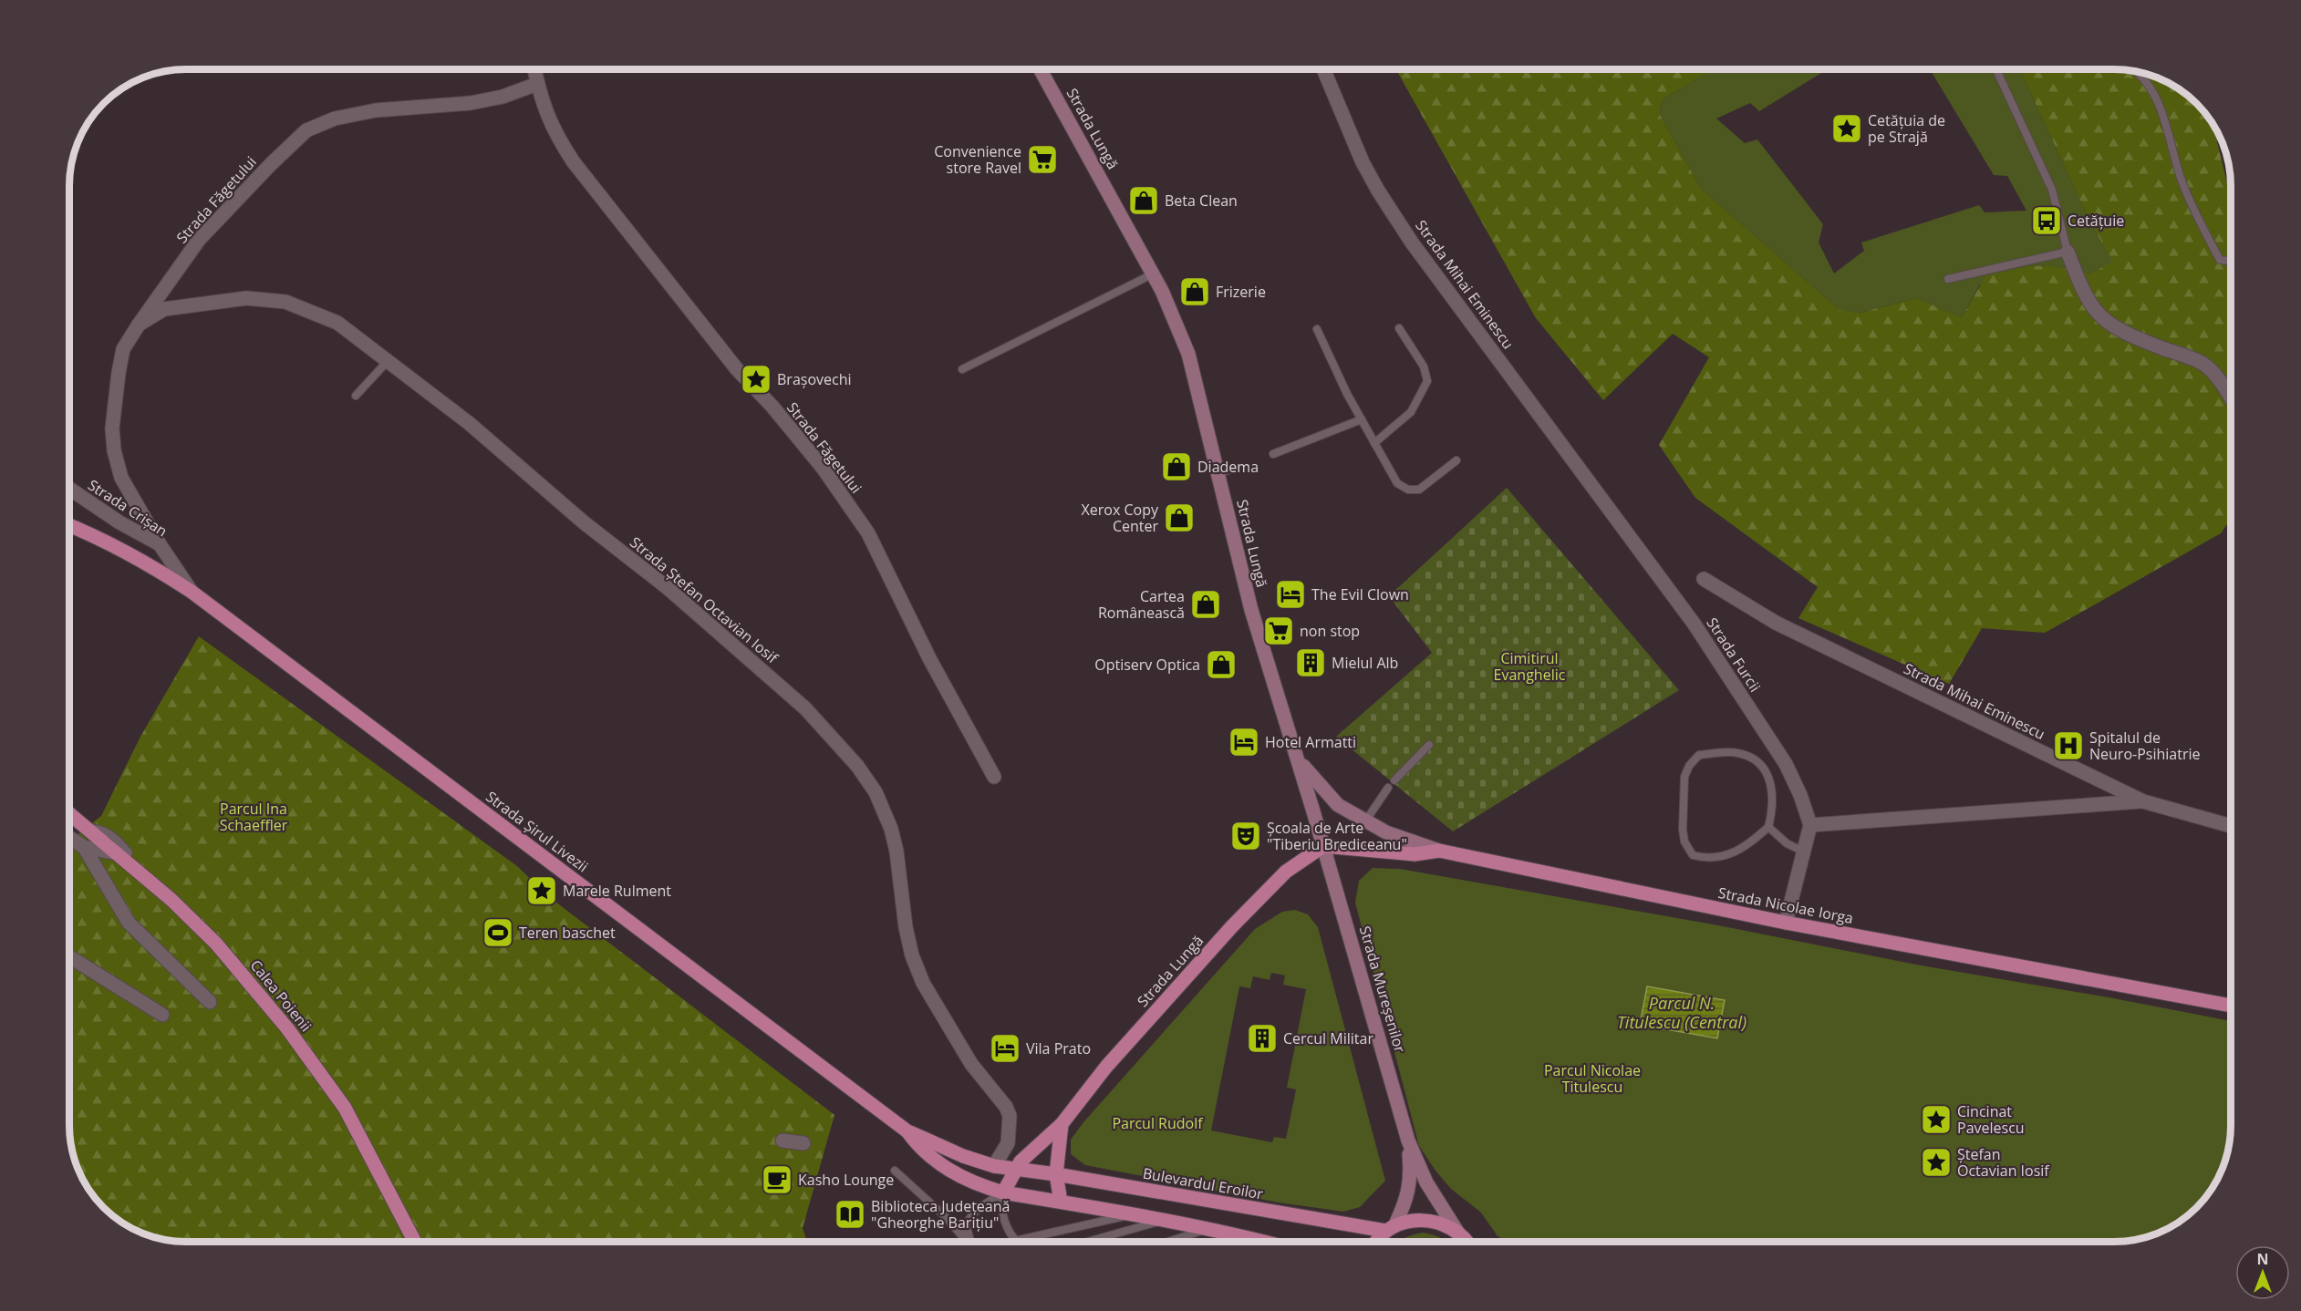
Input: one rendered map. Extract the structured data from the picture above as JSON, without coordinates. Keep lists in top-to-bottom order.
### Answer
{
  "streets": {
    "main road": [
      "Strada Lungă",
      "Strada Șirul Livezii",
      "Strada Nicolae Iorga",
      "Strada Mureșenilor",
      "Calea Poienii",
      "Bulevardul Eroilor"
    ],
    "street": [
      "Strada Făgetului",
      "Strada Mihai Eminescu",
      "Strada Crișan",
      "Strada Ștefan Octavian Iosif",
      "Strada Furcii"
    ]
  },
  "crossings": [
    ["Strada Lungă", "Strada Șirul Livezii"],
    ["Strada Lungă", "Strada Nicolae Iorga"],
    ["Strada Lungă", "Strada Mureșenilor"],
    ["Strada Lungă", "Bulevardul Eroilor"],
    ["Strada Făgetului", "Strada Crișan"],
    ["Strada Făgetului", "Strada Ștefan Octavian Iosif"],
    ["Strada Mihai Eminescu", "Strada Furcii"],
    ["Strada Crișan", "Strada Șirul Livezii"],
    ["Strada Ștefan Octavian Iosif", "Strada Șirul Livezii"],
    ["Strada Șirul Livezii", "Bulevardul Eroilor"],
    ["Strada Nicolae Iorga", "Strada Mureșenilor"],
    ["Strada Mureșenilor", "Bulevardul Eroilor"]
  ],
  "water": ["Parcul N. Titulescu (Central)"],
  "parks": [
    "Cimitirul Evanghelic",
    "Parcul Ina Schaeffler",
    "Parcul Nicolae Titulescu",
    "Parcul Rudolf"
  ],
  "places": {
    "place": [
      "Cetățuia de pe Strajă",
      "Brașovechi",
      "Marele Rulment",
      "Cincinat Pavelescu",
      "Ștefan Octavian Iosif"
    ],
    "supermarket": ["Convenience store Ravel", "non stop"],
    "shop": [
      "Beta Clean",
      "Frizerie",
      "Diadema",
      "Xerox Copy Center",
      "Cartea Românească",
      "Optiserv Optica"
    ],
    "bus stop": ["Cetățuie"],
    "hotel": ["The Evil Clown", "Hotel Armatti", "Vila Prato"],
    "building": ["Mielul Alb", "Cercul Militar"],
    "hospital": ["Spitalul de Neuro-Psihiatrie"],
    "theatre": ["Școala de Arte \"Tiberiu Brediceanu\""],
    "sports": ["Teren baschet"],
    "cafe": ["Kasho Lounge"],
    "library": ["Biblioteca Județeană \"Gheorghe Barițiu\""]
  },
  "north": "top"
}
